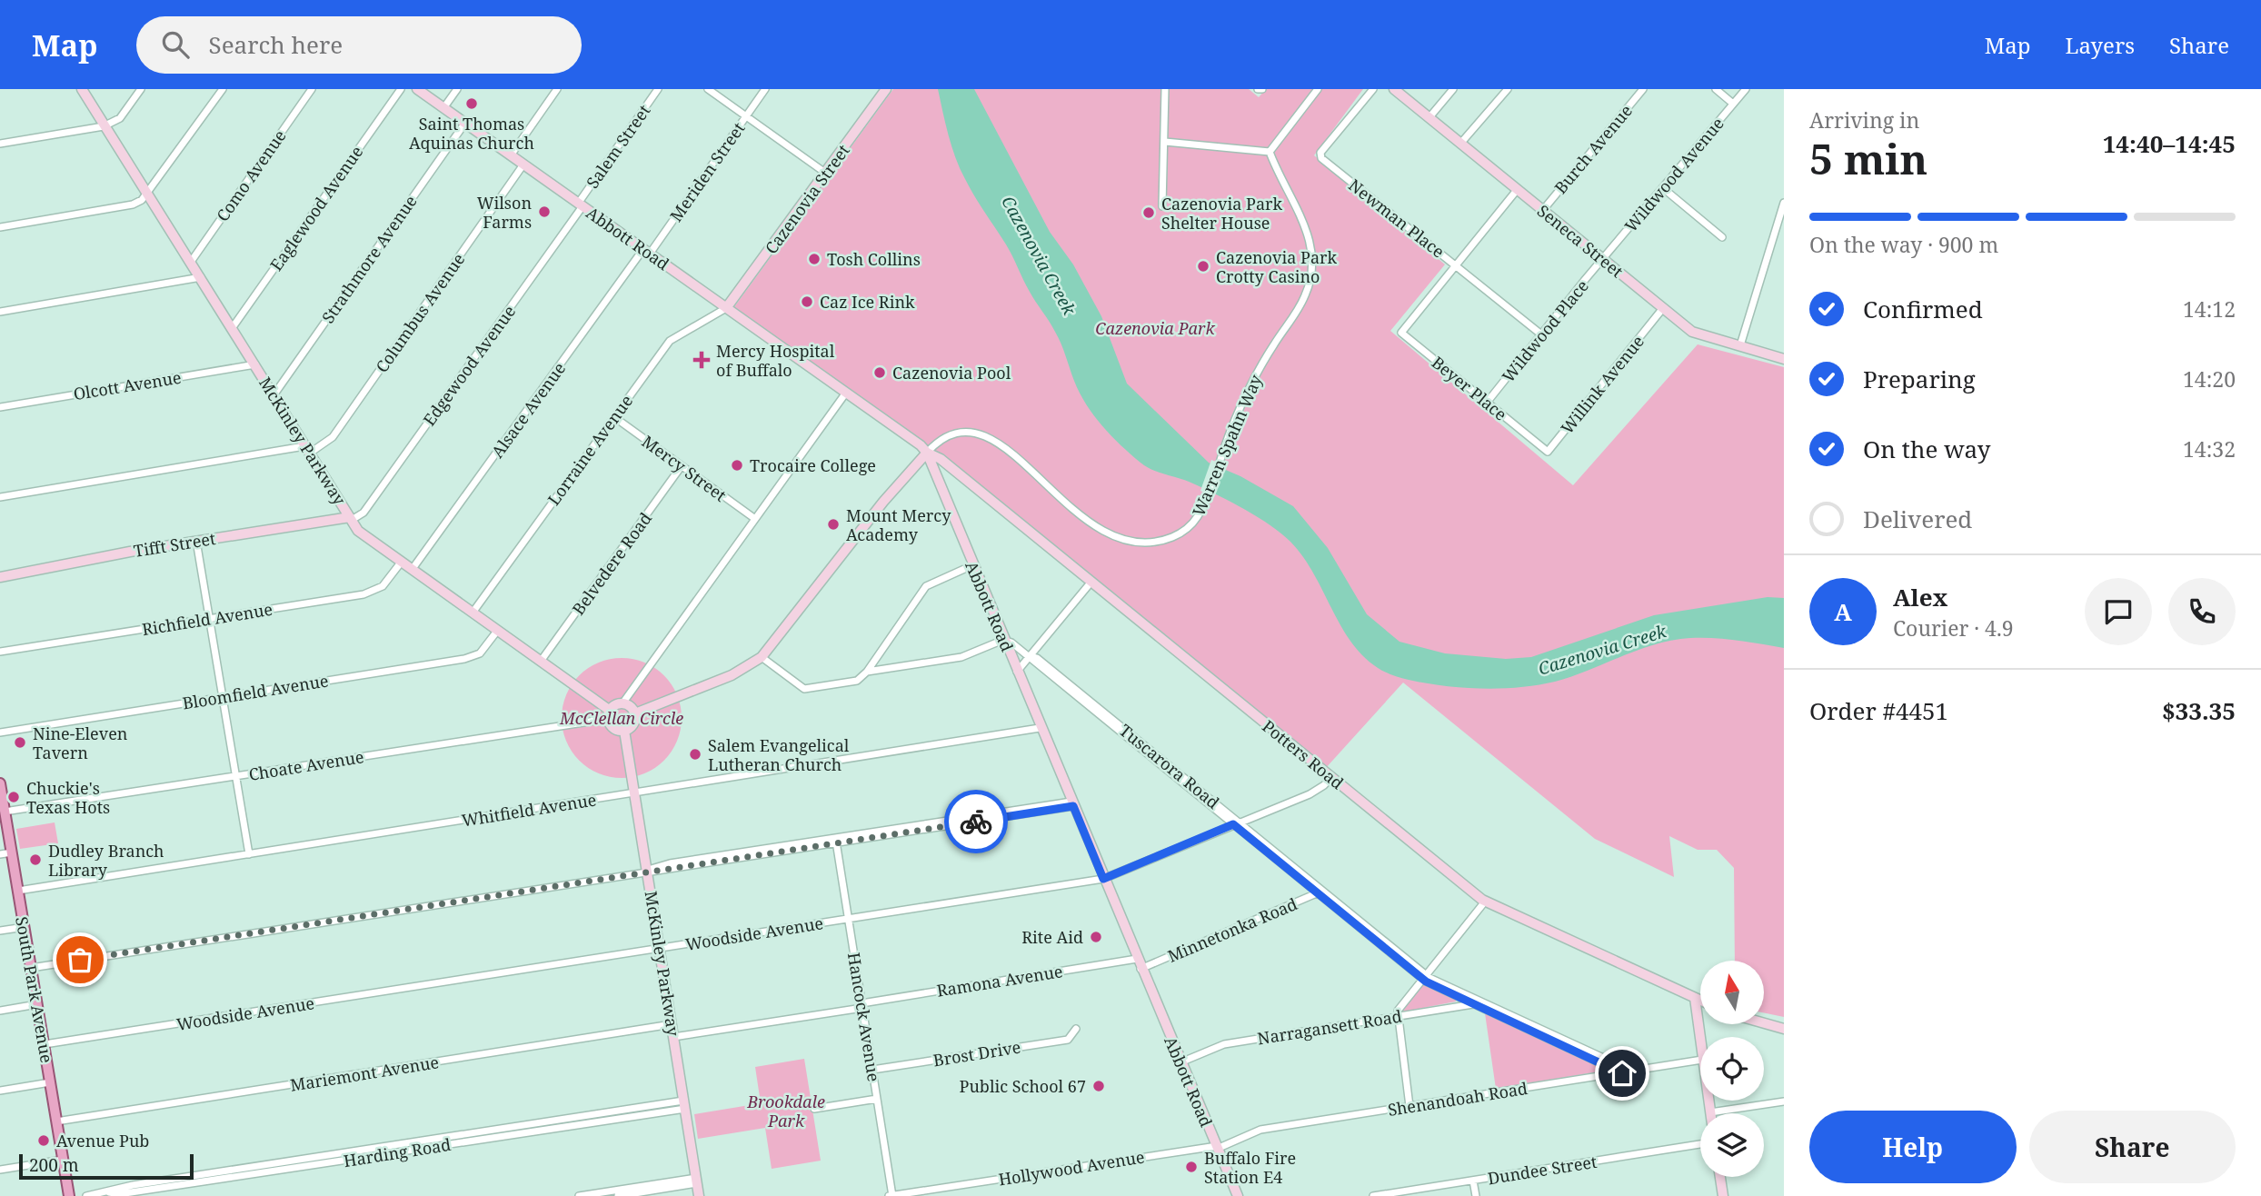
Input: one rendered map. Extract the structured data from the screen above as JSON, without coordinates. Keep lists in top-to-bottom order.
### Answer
{
  "streets": {
    "main road": ["South Park Avenue"],
    "street": [
      "Salem Street",
      "Burch Avenue",
      "Meriden Street",
      "Wildwood Avenue",
      "Como Avenue",
      "Cazenovia Street",
      "Eaglewood Avenue",
      "Newman Place",
      "Abbott Road",
      "Seneca Street",
      "Strathmore Avenue",
      "Columbus Avenue",
      "Wildwood Place",
      "Edgewood Avenue",
      "Willink Avenue",
      "Olcott Avenue",
      "Beyer Place",
      "Alsace Avenue",
      "McKinley Parkway",
      "Warren Spahn Way",
      "Lorraine Avenue",
      "Mercy Street",
      "Tifft Street",
      "Belvedere Road",
      "Richfield Avenue",
      "Bloomfield Avenue",
      "Potters Road",
      "Choate Avenue",
      "Tuscarora Road",
      "Whitfield Avenue",
      "Minnetonka Road",
      "Woodside Avenue",
      "Ramona Avenue",
      "Hancock Avenue",
      "Narragansett Road",
      "Brost Drive",
      "Mariemont Avenue",
      "Shenandoah Road",
      "Harding Road",
      "Hollywood Avenue",
      "Dundee Street"
    ]
  },
  "crossings": [
    ["Salem Street", "Abbott Road"],
    ["Salem Street", "Edgewood Avenue"],
    ["Burch Avenue", "Seneca Street"],
    ["Meriden Street", "Abbott Road"],
    ["Meriden Street", "Alsace Avenue"],
    ["Wildwood Avenue", "Seneca Street"],
    ["Wildwood Avenue", "Wildwood Place"],
    ["Como Avenue", "McKinley Parkway"],
    ["Cazenovia Street", "Abbott Road"],
    ["Cazenovia Street", "Lorraine Avenue"],
    ["Eaglewood Avenue", "McKinley Parkway"],
    ["Newman Place", "Wildwood Place"],
    ["Newman Place", "Beyer Place"],
    ["Abbott Road", "Strathmore Avenue"],
    ["Abbott Road", "Columbus Avenue"],
    ["Abbott Road", "Edgewood Avenue"],
    ["Abbott Road", "Alsace Avenue"],
    ["Abbott Road", "Warren Spahn Way"],
    ["Abbott Road", "Lorraine Avenue"],
    ["Abbott Road", "Potters Road"],
    ["Abbott Road", "Tuscarora Road"],
    ["Abbott Road", "Whitfield Avenue"],
    ["Abbott Road", "Minnetonka Road"],
    ["Abbott Road", "Woodside Avenue"],
    ["Abbott Road", "Ramona Avenue"],
    ["Abbott Road", "Narragansett Road"],
    ["Abbott Road", "Shenandoah Road"],
    ["Abbott Road", "Hollywood Avenue"],
    ["Seneca Street", "Wildwood Place"],
    ["Seneca Street", "Willink Avenue"],
    ["Strathmore Avenue", "McKinley Parkway"],
    ["Columbus Avenue", "McKinley Parkway"],
    ["Wildwood Place", "Beyer Place"],
    ["Edgewood Avenue", "McKinley Parkway"],
    ["Edgewood Avenue", "Tifft Street"],
    ["Willink Avenue", "Beyer Place"],
    ["Olcott Avenue", "McKinley Parkway"],
    ["Alsace Avenue", "McKinley Parkway"],
    ["McKinley Parkway", "Lorraine Avenue"],
    ["McKinley Parkway", "Tifft Street"],
    ["McKinley Parkway", "Belvedere Road"],
    ["McKinley Parkway", "Richfield Avenue"],
    ["McKinley Parkway", "Bloomfield Avenue"],
    ["McKinley Parkway", "Choate Avenue"],
    ["McKinley Parkway", "Whitfield Avenue"],
    ["McKinley Parkway", "Woodside Avenue"],
    ["McKinley Parkway", "Ramona Avenue"],
    ["McKinley Parkway", "Mariemont Avenue"],
    ["McKinley Parkway", "Harding Road"],
    ["Warren Spahn Way", "Potters Road"],
    ["Lorraine Avenue", "Mercy Street"],
    ["Mercy Street", "Belvedere Road"],
    ["Potters Road", "Woodside Avenue"],
    ["Choate Avenue", "South Park Avenue"],
    ["Tuscarora Road", "Minnetonka Road"],
    ["Tuscarora Road", "Woodside Avenue"],
    ["Tuscarora Road", "Narragansett Road"],
    ["Tuscarora Road", "Shenandoah Road"],
    ["Whitfield Avenue", "South Park Avenue"],
    ["Woodside Avenue", "South Park Avenue"],
    ["Woodside Avenue", "Hancock Avenue"],
    ["Ramona Avenue", "Hancock Avenue"],
    ["South Park Avenue", "Mariemont Avenue"],
    ["Hancock Avenue", "Brost Drive"],
    ["Hancock Avenue", "Hollywood Avenue"],
    ["Shenandoah Road", "Hollywood Avenue"]
  ],
  "water": ["Cazenovia Creek"],
  "parks": ["Cazenovia Park", "McClellan Circle", "Brookdale Park"],
  "places": {
    "other": [
      "Saint Thomas Aquinas Church",
      "Wilson Farms",
      "Cazenovia Park Shelter House",
      "Tosh Collins",
      "Cazenovia Park Crotty Casino",
      "Caz Ice Rink",
      "Cazenovia Pool",
      "Trocaire College",
      "Mount Mercy Academy",
      "Nine-Eleven Tavern",
      "Salem Evangelical Lutheran Church",
      "Chuckie's Texas Hots",
      "Dudley Branch Library",
      "Rite Aid",
      "Public School 67",
      "Avenue Pub",
      "Buffalo Fire Station E4"
    ],
    "health": ["Mercy Hospital of Buffalo"]
  },
  "scale_bar": "200 m",
  "north": "top",
  "page": {
    "header": "Map",
    "search": "Search here",
    "nav": ["Map", "Layers", "Share"],
    "heading": ["5 min", "Arriving in", "14:40–14:45"],
    "panel": [
      "Alex",
      "Courier · 4.9",
      "Order #4451",
      "$33.35"
    ],
    "bar": "On the way · 900 m",
    "list": [
      ["Confirmed", "14:12"],
      ["Preparing", "14:20"],
      ["On the way", "14:32"],
      "Delivered"
    ],
    "round": "A",
    "buttons": ["Help", "Share"],
    "scale": "200 m"
  }
}
